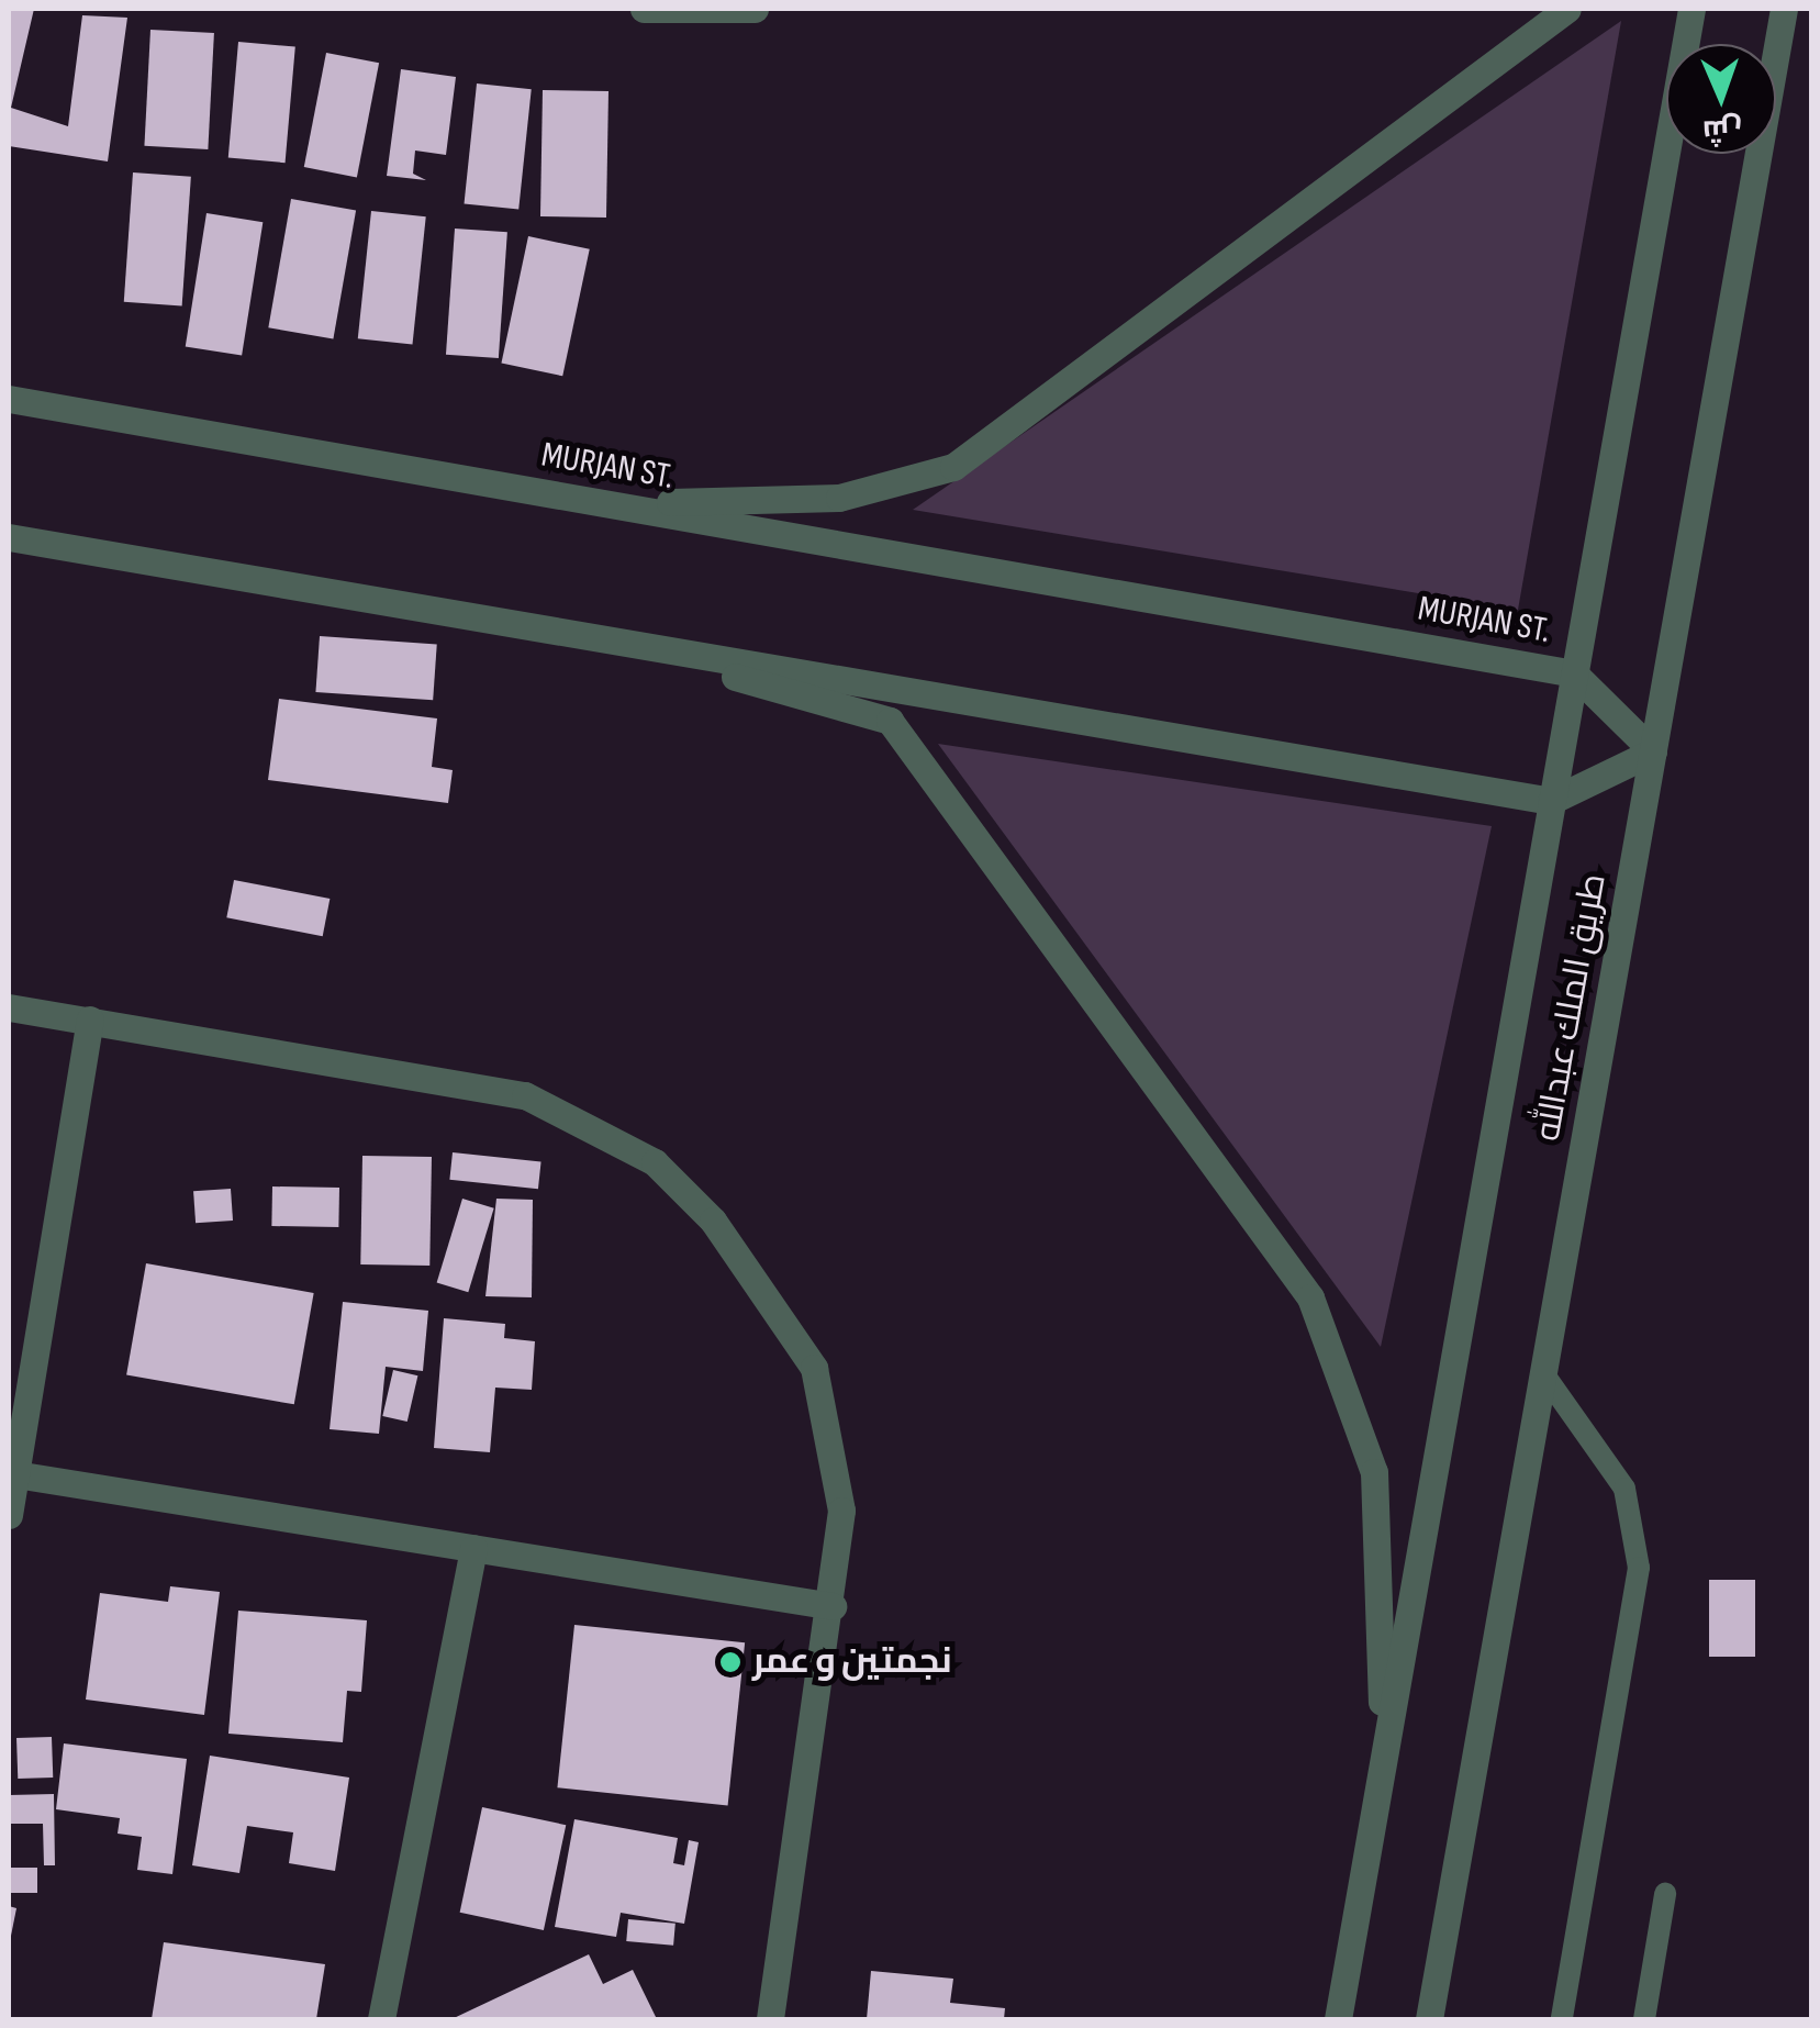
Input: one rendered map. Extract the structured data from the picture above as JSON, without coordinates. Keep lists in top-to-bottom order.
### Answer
{
  "streets": {
    "street": ["MURJAN ST.", "طريق الملك عبدالله"]
  },
  "crossings": [
    ["MURJAN ST.", "طريق الملك عبدالله"]
  ],
  "places": ["نجمتين و عمر"],
  "north": "bottom"
}
